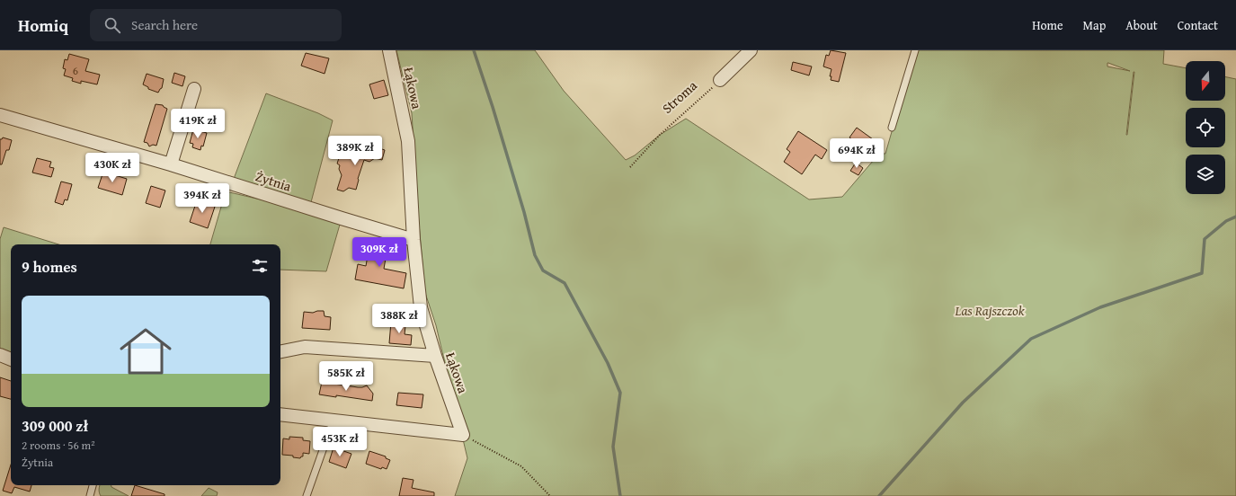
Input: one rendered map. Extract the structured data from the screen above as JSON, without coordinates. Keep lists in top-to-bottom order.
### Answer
{
  "streets": {
    "street": ["Łąkowa", "Żytnia"],
    "path": ["Stroma"]
  },
  "crossings": [
    ["Łąkowa", "Żytnia"]
  ],
  "parks": ["Las Rajszczok"],
  "house_numbers": ["6"],
  "north": "bottom",
  "page": {
    "header": "Homiq",
    "search": "Search here",
    "nav": [
      "Home",
      "Map",
      "About",
      "Contact"
    ],
    "price": [
      "419K zł",
      "389K zł",
      "694K zł",
      "430K zł",
      "394K zł",
      "309K zł",
      "388K zł",
      "585K zł",
      "453K zł"
    ],
    "heading": "9 homes",
    "list": [
      {
        "name": "309 000 zł",
        "note": "2 rooms · 56 m² · Żytnia"
      }
    ]
  }
}
